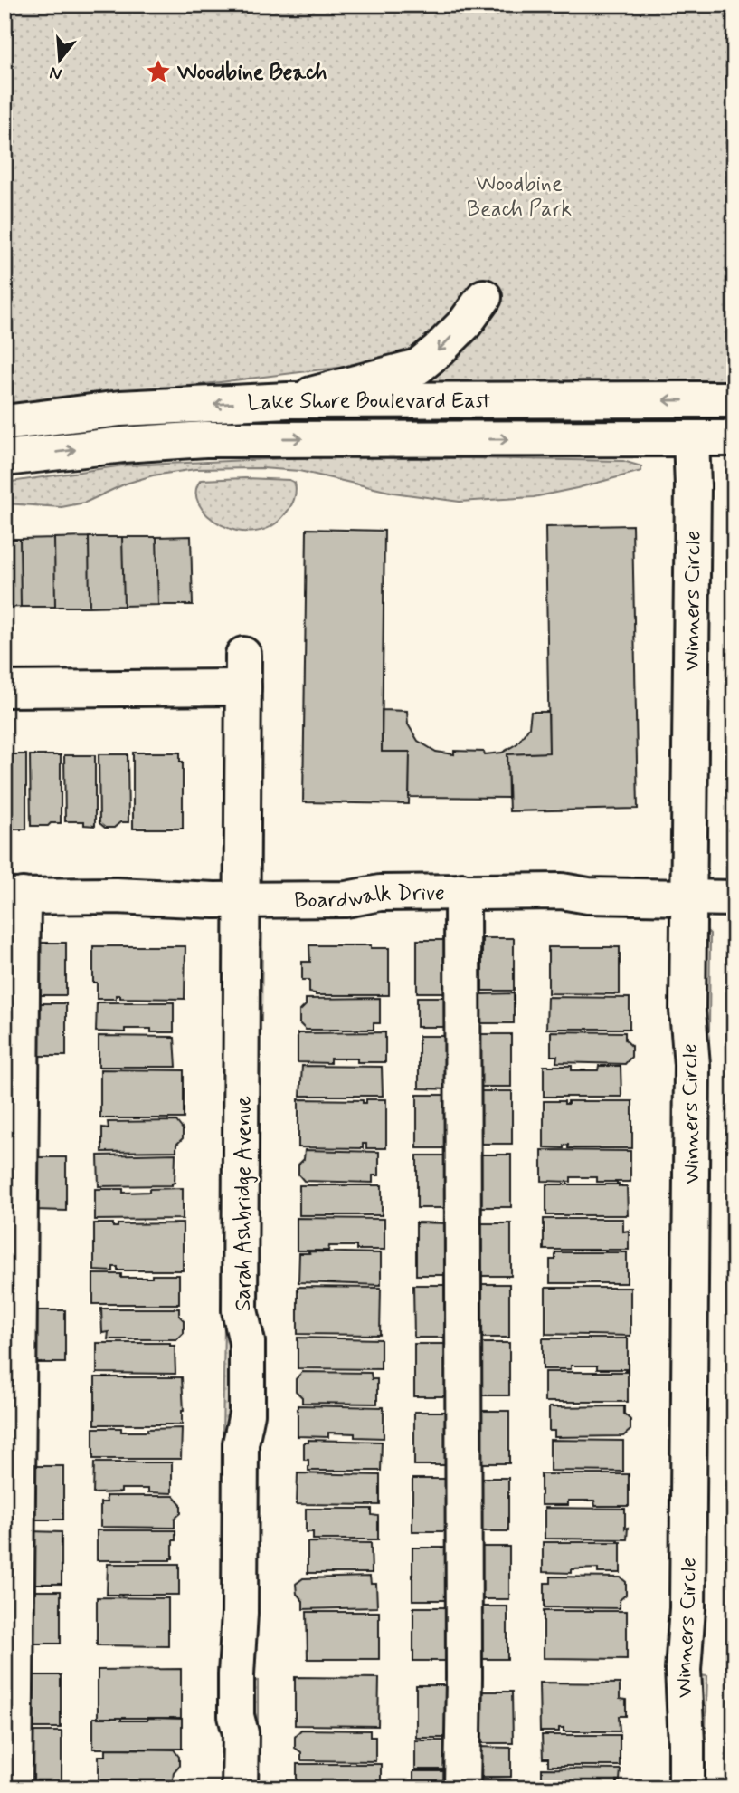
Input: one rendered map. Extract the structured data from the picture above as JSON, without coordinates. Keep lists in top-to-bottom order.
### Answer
{
  "streets": {
    "main road": [
      "Lake Shore Boulevard East",
      "Winners Circle",
      "Boardwalk Drive",
      "Sarah Ashbridge Avenue"
    ]
  },
  "crossings": [
    ["Lake Shore Boulevard East", "Winners Circle"],
    ["Winners Circle", "Boardwalk Drive"],
    ["Boardwalk Drive", "Sarah Ashbridge Avenue"]
  ],
  "parks": ["Woodbine Beach Park"],
  "places": {
    "place": ["Woodbine Beach"]
  },
  "north": "bottom"
}
